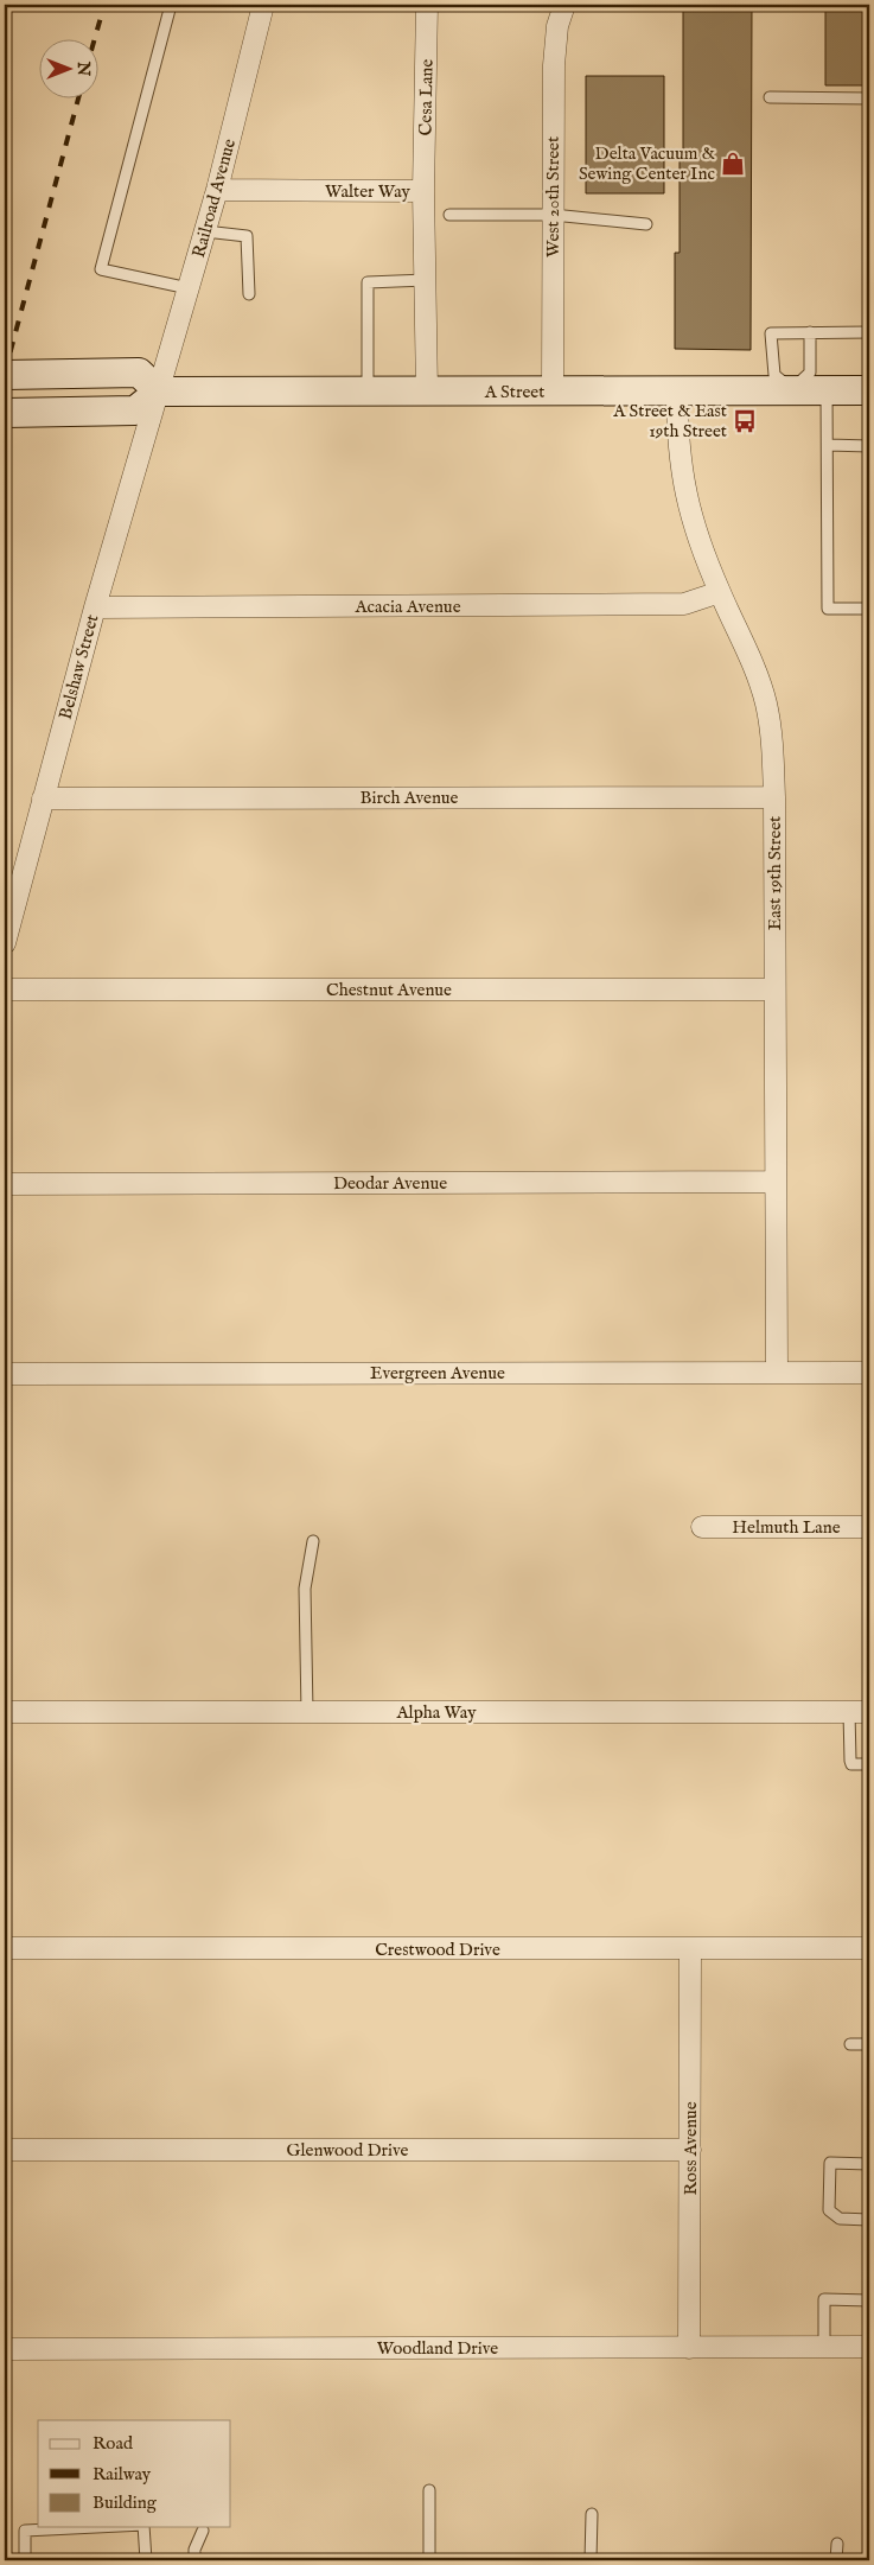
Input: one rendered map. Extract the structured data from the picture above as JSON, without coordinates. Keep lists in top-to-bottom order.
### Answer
{
  "streets": {
    "main road": ["A Street"],
    "street": [
      "Cesa Lane",
      "Walter Way",
      "West 20th Street",
      "Railroad Avenue",
      "Acacia Avenue",
      "Belshaw Street",
      "Birch Avenue",
      "East 19th Street",
      "Chestnut Avenue",
      "Deodar Avenue",
      "Evergreen Avenue",
      "Helmuth Lane",
      "Alpha Way",
      "Crestwood Drive",
      "Ross Avenue",
      "Glenwood Drive",
      "Woodland Drive"
    ]
  },
  "crossings": [
    ["Cesa Lane", "Walter Way"],
    ["Walter Way", "Railroad Avenue"],
    ["Walter Way", "A Street"],
    ["West 20th Street", "A Street"],
    ["Railroad Avenue", "A Street"],
    ["Railroad Avenue", "Belshaw Street"],
    ["A Street", "Belshaw Street"],
    ["A Street", "East 19th Street"],
    ["Acacia Avenue", "Belshaw Street"],
    ["Acacia Avenue", "East 19th Street"],
    ["Belshaw Street", "Birch Avenue"],
    ["Birch Avenue", "East 19th Street"],
    ["East 19th Street", "Chestnut Avenue"],
    ["East 19th Street", "Deodar Avenue"],
    ["East 19th Street", "Evergreen Avenue"],
    ["Crestwood Drive", "Ross Avenue"],
    ["Ross Avenue", "Glenwood Drive"],
    ["Ross Avenue", "Woodland Drive"]
  ],
  "places": {
    "shop": ["Delta Vacuum & Sewing Center Inc"],
    "bus stop": ["A Street & East 19th Street"]
  },
  "legend": ["Road", "Railway", "Building"],
  "north": "right"
}
